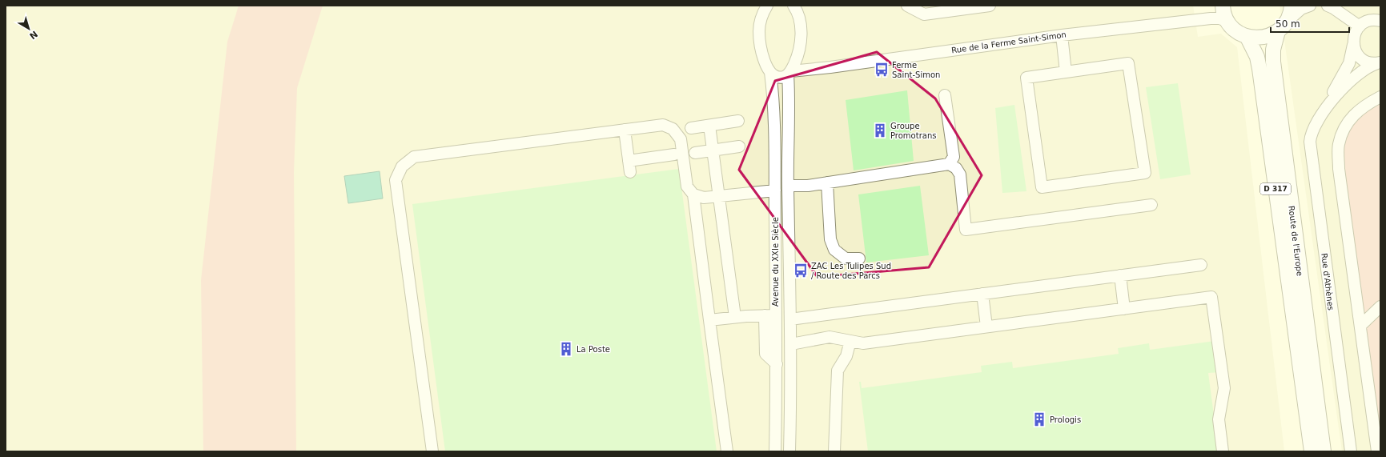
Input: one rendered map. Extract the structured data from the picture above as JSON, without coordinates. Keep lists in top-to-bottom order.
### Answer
{
  "streets": {
    "main road": ["D 317", "Route de l'Europe"],
    "street": ["Rue de la Ferme Saint-Simon", "Avenue du XXIe Siècle", "Rue d'Athènes"]
  },
  "crossings": [
    ["Rue de la Ferme Saint-Simon", "Avenue du XXIe Siècle"]
  ],
  "places": {
    "bus stop": ["Ferme Saint-Simon", "ZAC Les Tulipes Sud / Route des Parcs"],
    "building": ["Groupe Promotrans", "La Poste", "Prologis"]
  },
  "scale_bar": "50 m",
  "north": "bottom right"
}
